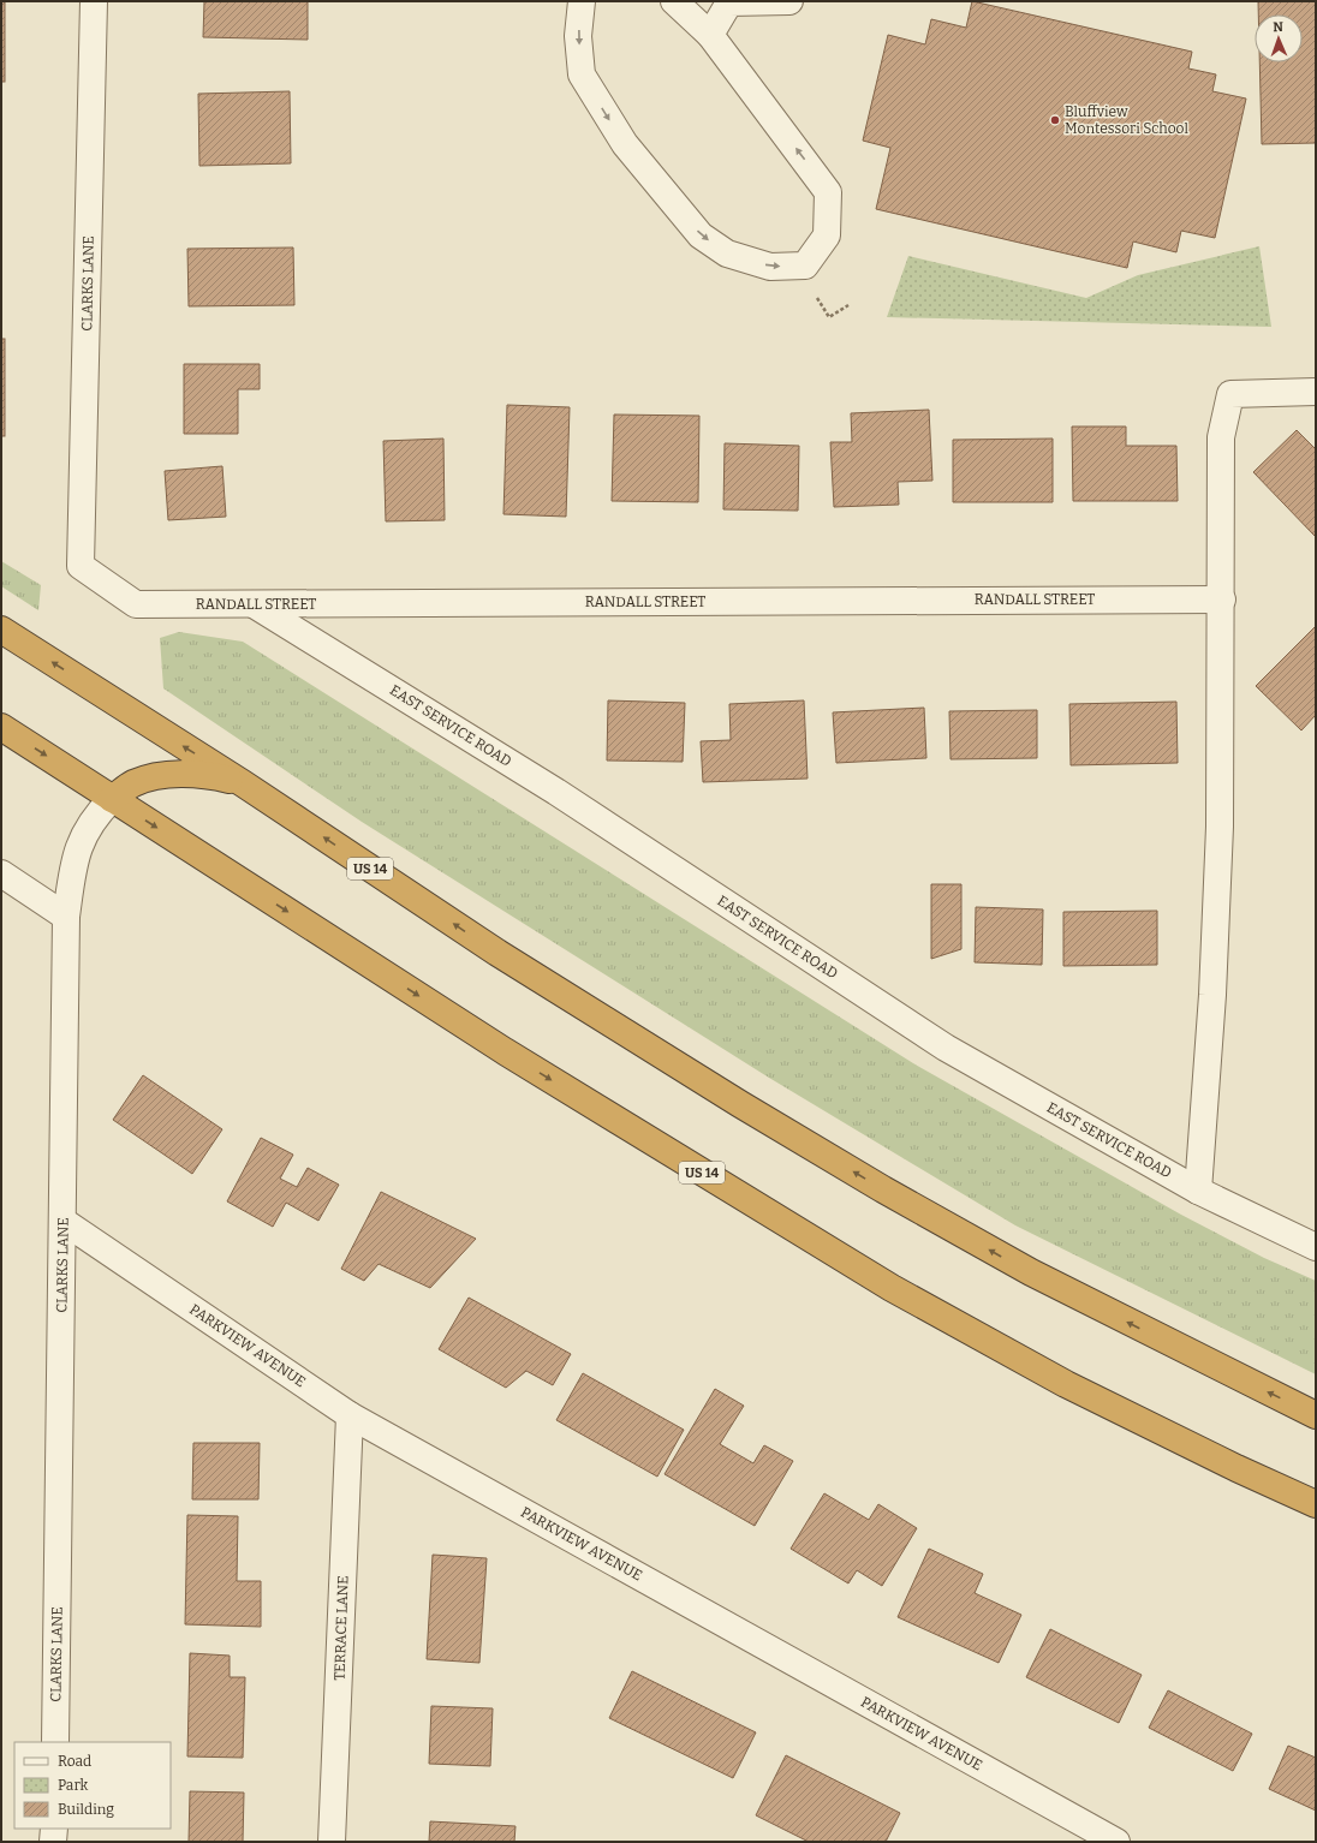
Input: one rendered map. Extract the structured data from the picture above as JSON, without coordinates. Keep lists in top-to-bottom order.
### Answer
{
  "streets": {
    "highway": ["US 14"],
    "street": [
      "CLARKS LANE",
      "RANDALL STREET",
      "EAST SERVICE ROAD",
      "PARKVIEW AVENUE",
      "TERRACE LANE"
    ]
  },
  "crossings": [
    ["CLARKS LANE", "RANDALL STREET"],
    ["CLARKS LANE", "US 14"],
    ["CLARKS LANE", "PARKVIEW AVENUE"],
    ["RANDALL STREET", "EAST SERVICE ROAD"],
    ["PARKVIEW AVENUE", "TERRACE LANE"]
  ],
  "places": ["Bluffview Montessori School"],
  "legend": ["Road", "Park", "Building"],
  "north": "top"
}
